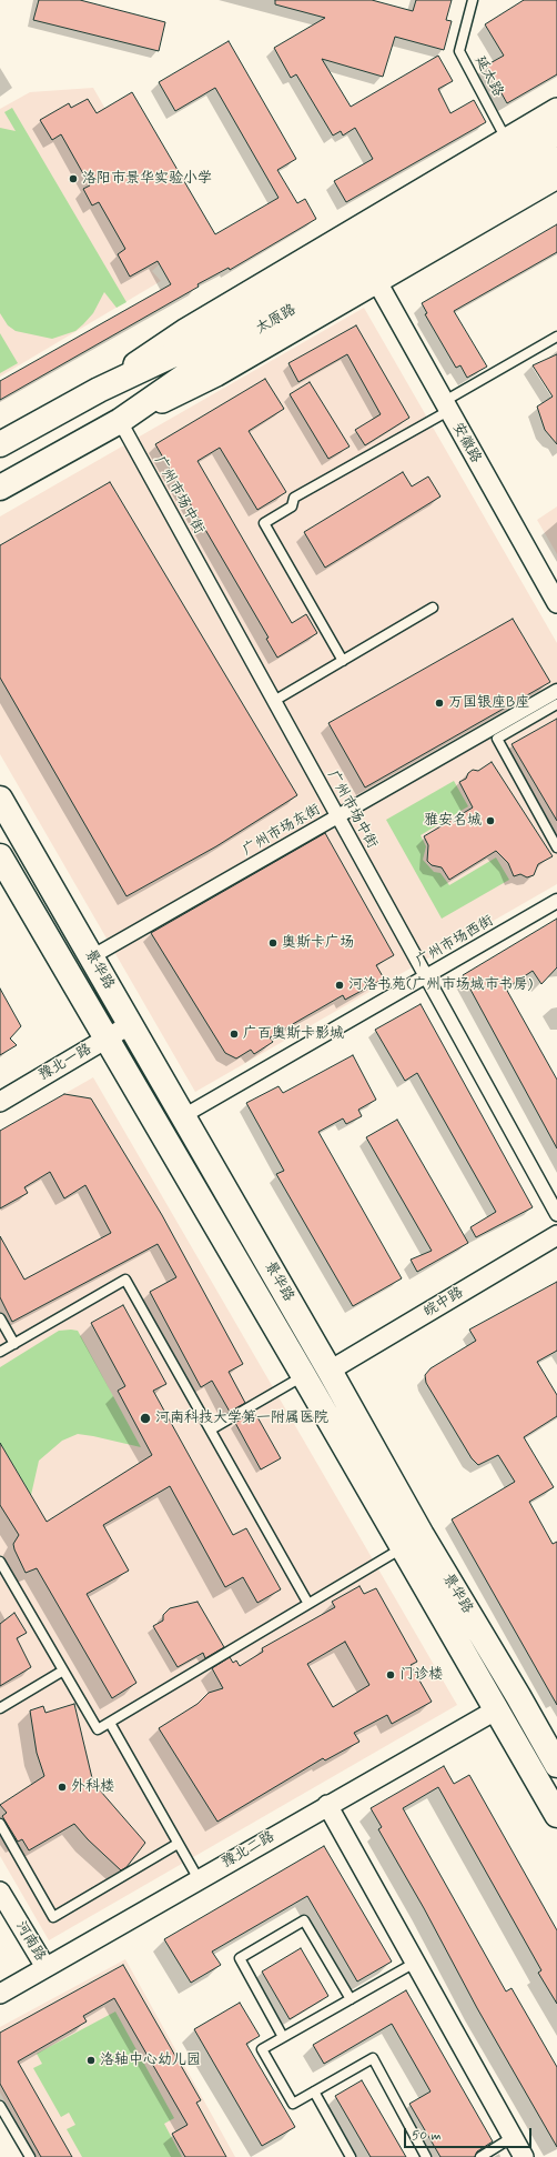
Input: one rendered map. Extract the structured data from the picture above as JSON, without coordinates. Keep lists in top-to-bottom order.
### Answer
{
  "streets": {
    "main road": ["太原路", "景华路"],
    "street": [
      "安徽路",
      "广州市场中街",
      "广州市场东街",
      "广州市场西街",
      "豫北一路",
      "皖中路",
      "豫北二路",
      "河南路"
    ],
    "lane": ["延太路"]
  },
  "crossings": [
    ["太原路", "广州市场中街"],
    ["广州市场中街", "广州市场东街"],
    ["广州市场中街", "广州市场西街"],
    ["广州市场东街", "景华路"],
    ["广州市场西街", "景华路"],
    ["景华路", "豫北一路"],
    ["景华路", "皖中路"],
    ["景华路", "豫北二路"],
    ["豫北二路", "河南路"]
  ],
  "places": [
    "洛阳市景华实验小学",
    "万国银座B座",
    "雅安名城",
    "奥斯卡广场",
    "河洛书苑(广州市场城市书房)",
    "广百奥斯卡影城",
    "河南科技大学第一附属医院",
    "门诊楼",
    "外科楼",
    "洛轴中心幼儿园"
  ],
  "scale_bar": "50 m"
}
